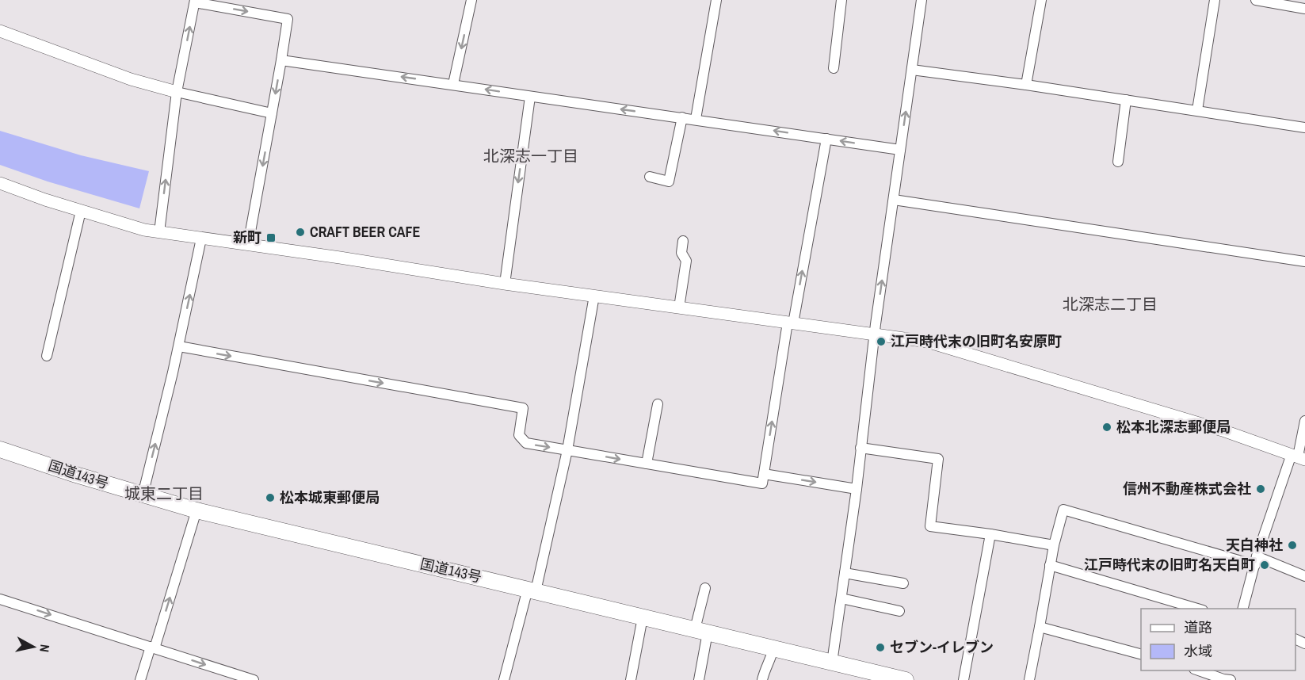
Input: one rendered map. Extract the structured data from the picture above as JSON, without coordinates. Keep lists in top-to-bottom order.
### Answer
{
  "streets": {
    "highway": ["国道143号"]
  },
  "districts": ["北深志一丁目", "北深志二丁目", "城東二丁目"],
  "places": {
    "other": [
      "CRAFT BEER CAFE",
      "江戸時代末の旧町名安原町",
      "松本北深志郵便局",
      "信州不動産株式会社",
      "松本城東郵便局",
      "天白神社",
      "江戸時代末の旧町名天白町",
      "セブン-イレブン"
    ],
    "transit": ["新町"]
  },
  "legend": ["道路", "水域"],
  "north": "right"
}
